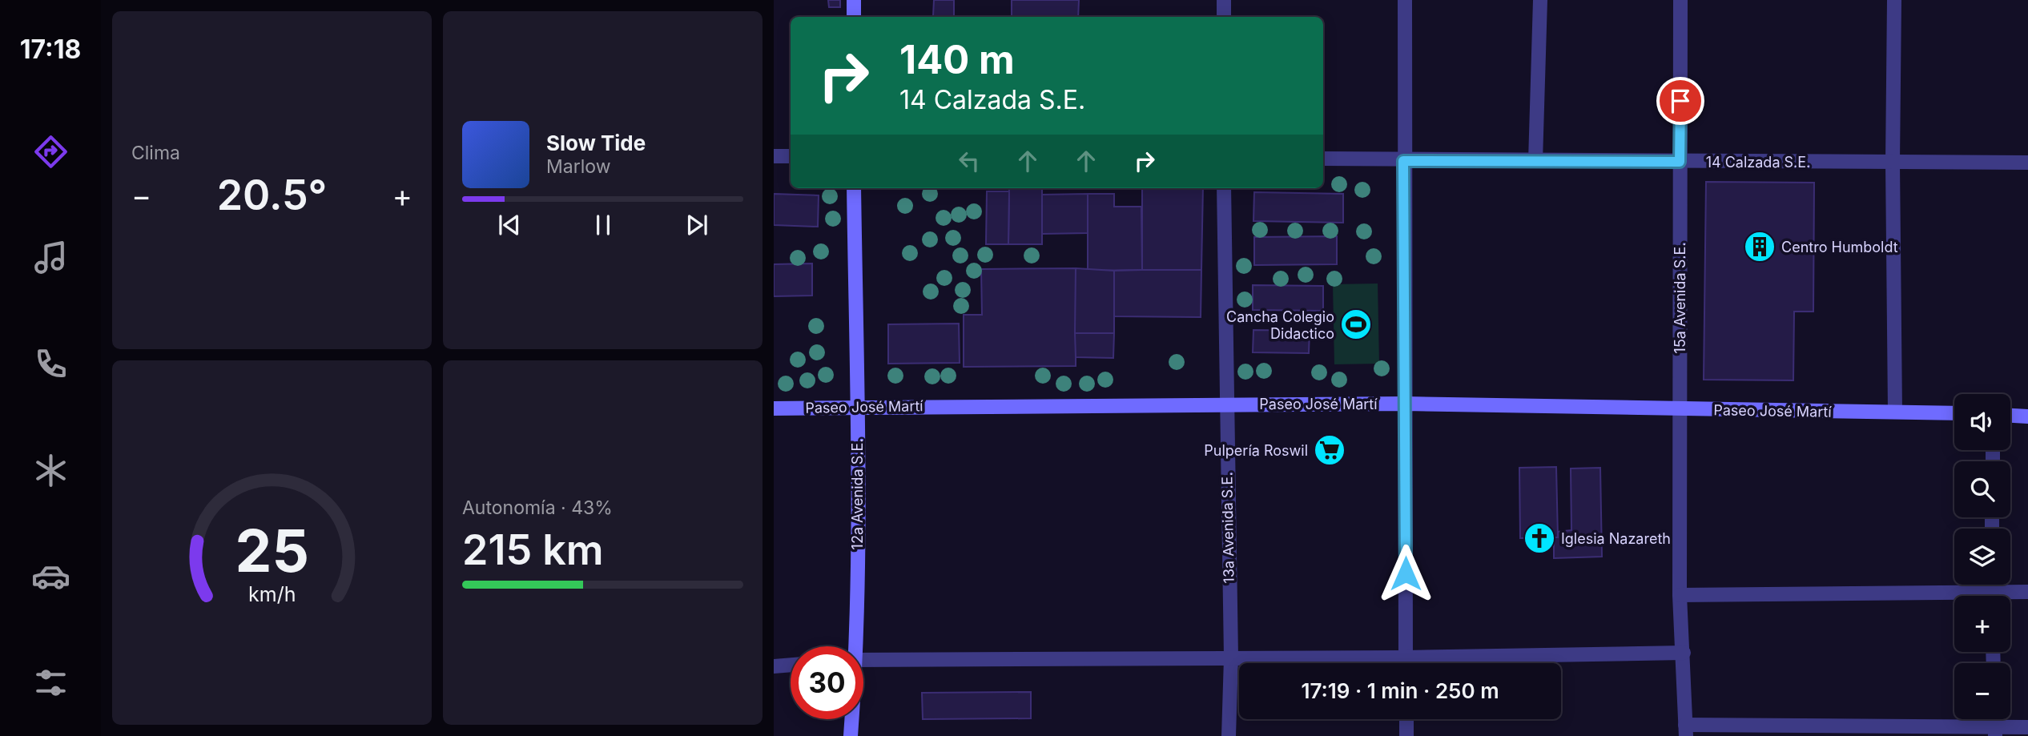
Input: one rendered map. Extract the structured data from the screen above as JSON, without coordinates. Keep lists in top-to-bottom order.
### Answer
{
  "streets": {
    "main road": ["Paseo José Martí", "12a Avenida S.E."],
    "street": ["14 Calzada S.E.", "15a Avenida S.E.", "13a Avenida S.E."]
  },
  "crossings": [
    ["14 Calzada S.E.", "15a Avenida S.E."],
    ["15a Avenida S.E.", "Paseo José Martí"],
    ["Paseo José Martí", "12a Avenida S.E."],
    ["Paseo José Martí", "13a Avenida S.E."]
  ],
  "places": {
    "building": ["Centro Humboldt"],
    "sports": ["Cancha Colegio Didactico"],
    "supermarket": ["Pulpería Roswil"],
    "church": ["Iglesia Nazareth"]
  },
  "page": {
    "tabs": "17:18",
    "tile": [
      "Clima",
      ["Autonomía · 43%", "215 km"]
    ],
    "turn": ["140 m", "14 Calzada S.E."],
    "song": ["Slow Tide", "Marlow"],
    "heat": ["−", "20.5°", "+"],
    "map_buttons": ["+", "−"],
    "limit": "30",
    "trip": "17:19 · 1 min · 250 m",
    "gauge": ["25", "km/h"]
  }
}
